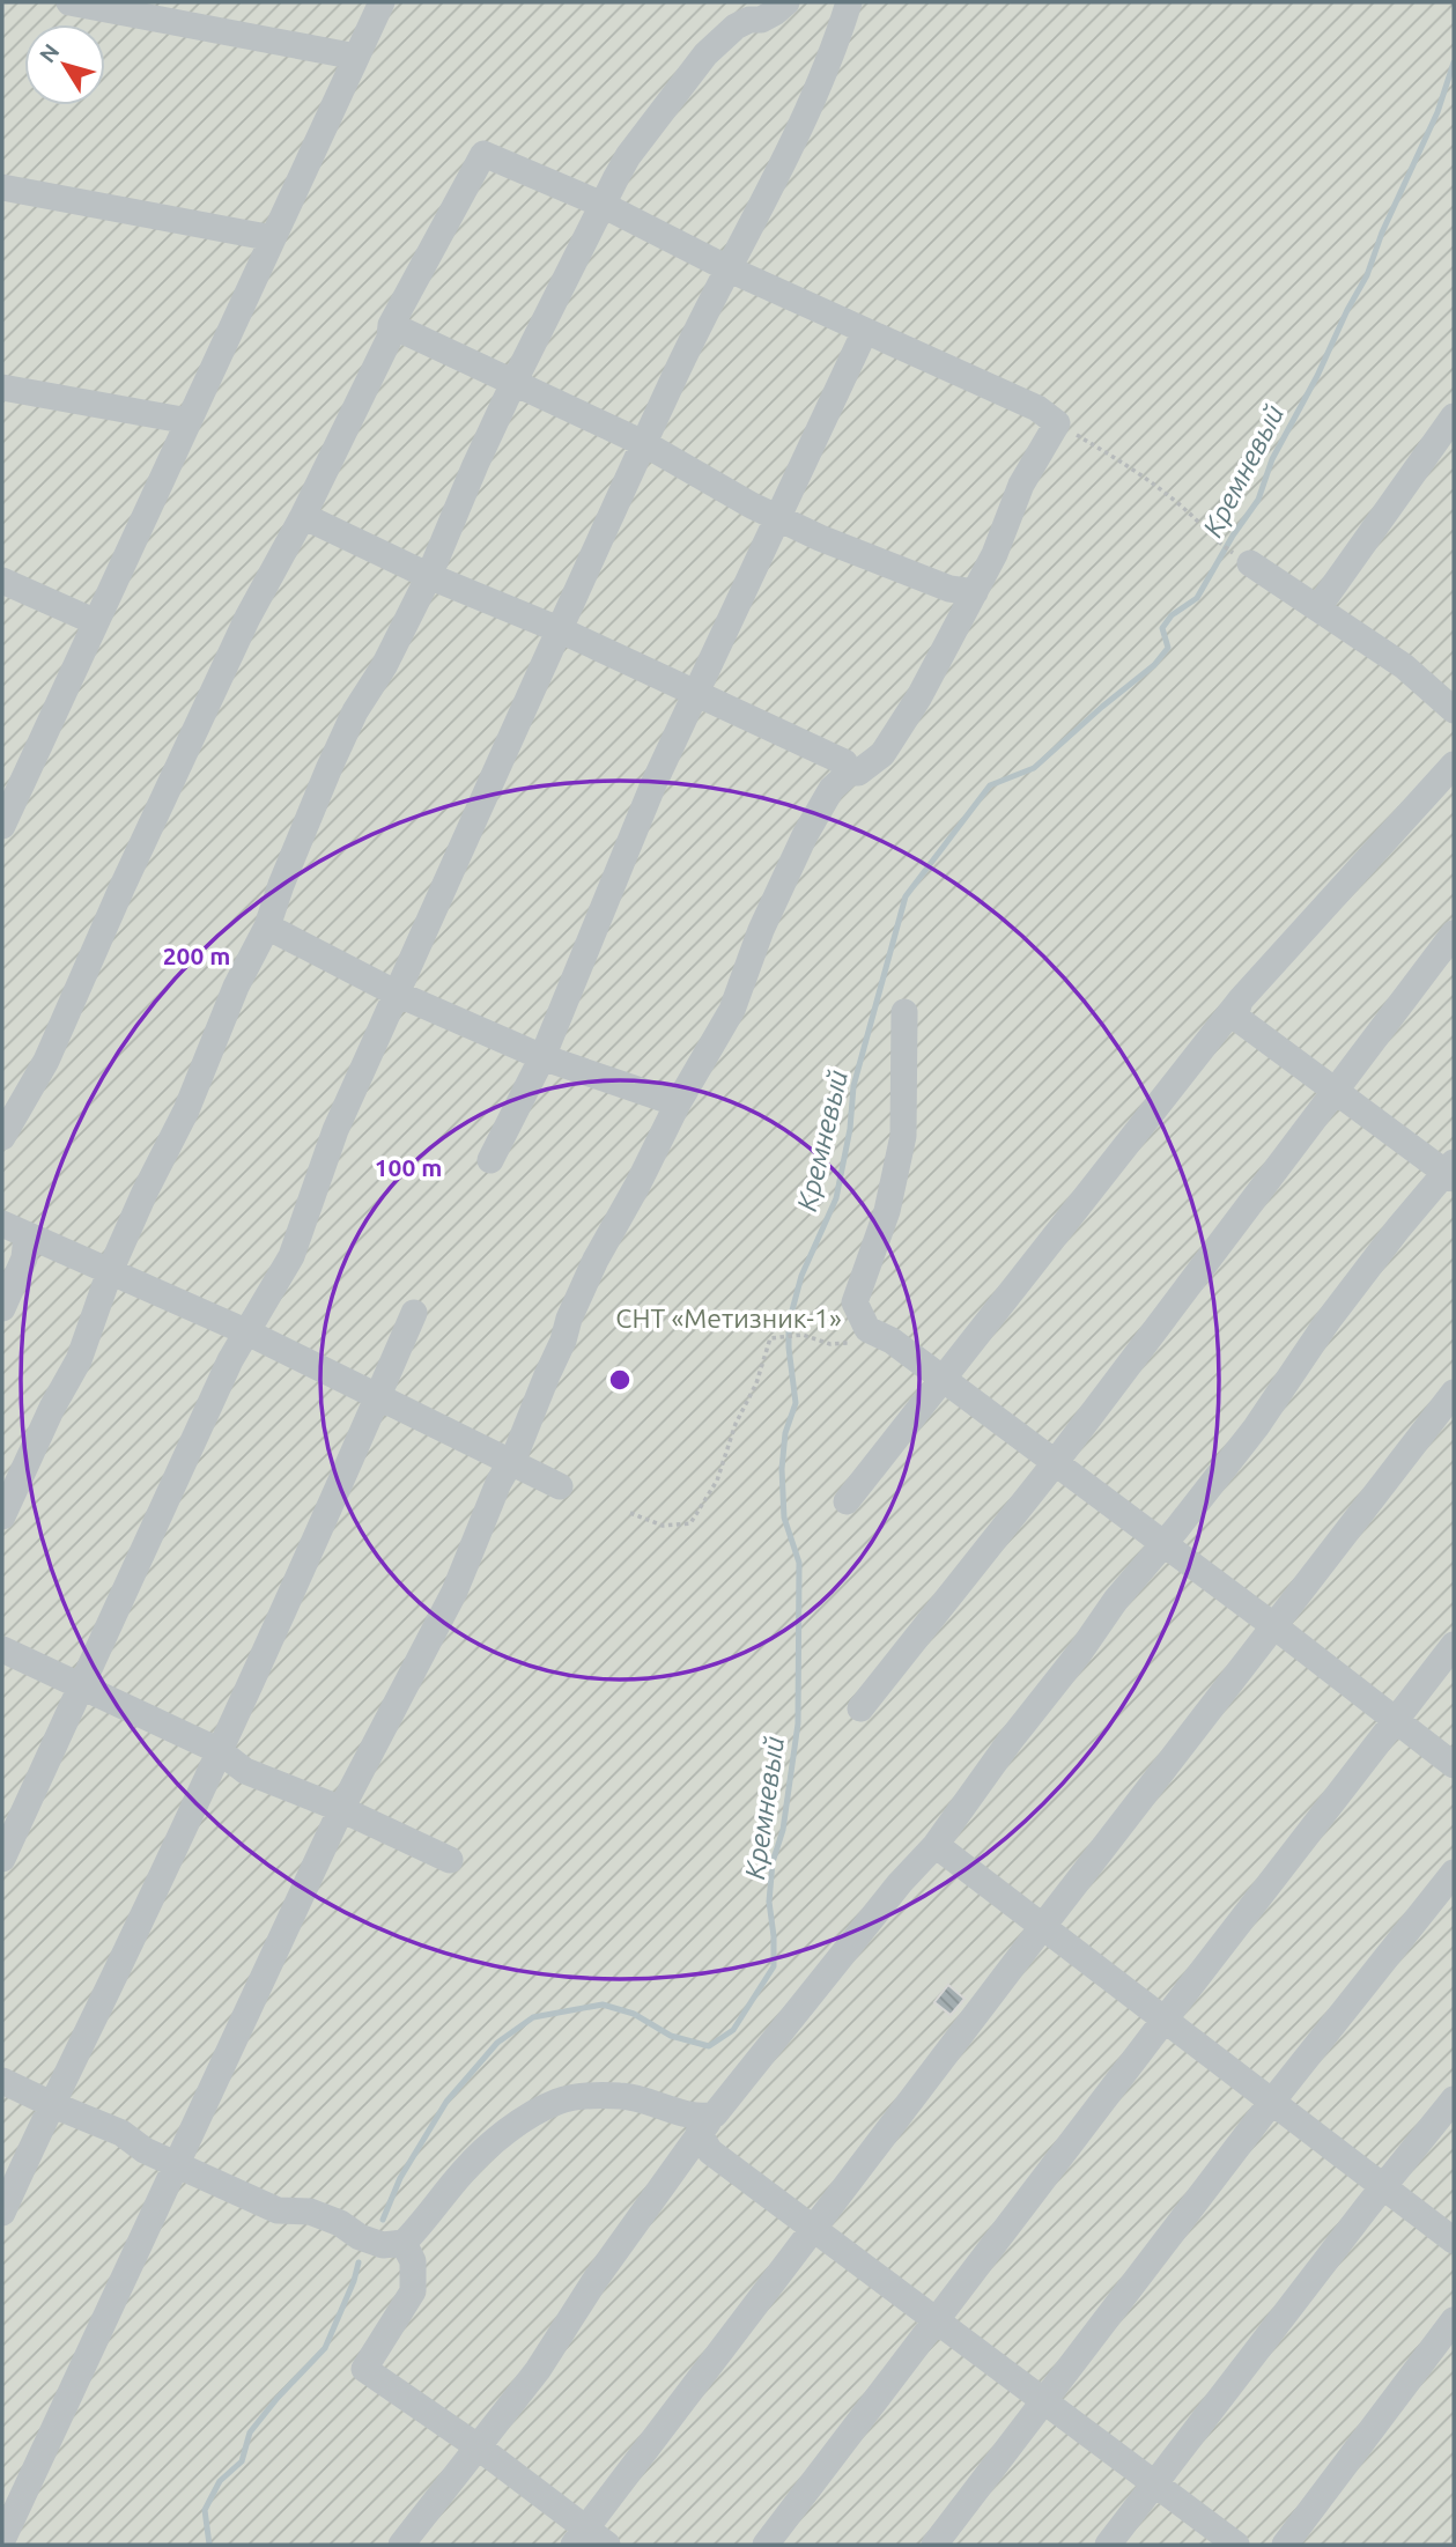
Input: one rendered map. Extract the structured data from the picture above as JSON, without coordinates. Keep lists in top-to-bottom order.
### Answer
{
  "water": ["Кремневый"],
  "parks": ["СНТ «Метизник-1»"],
  "north": "top left",
  "rings": ["200 m", "100 m"]
}
